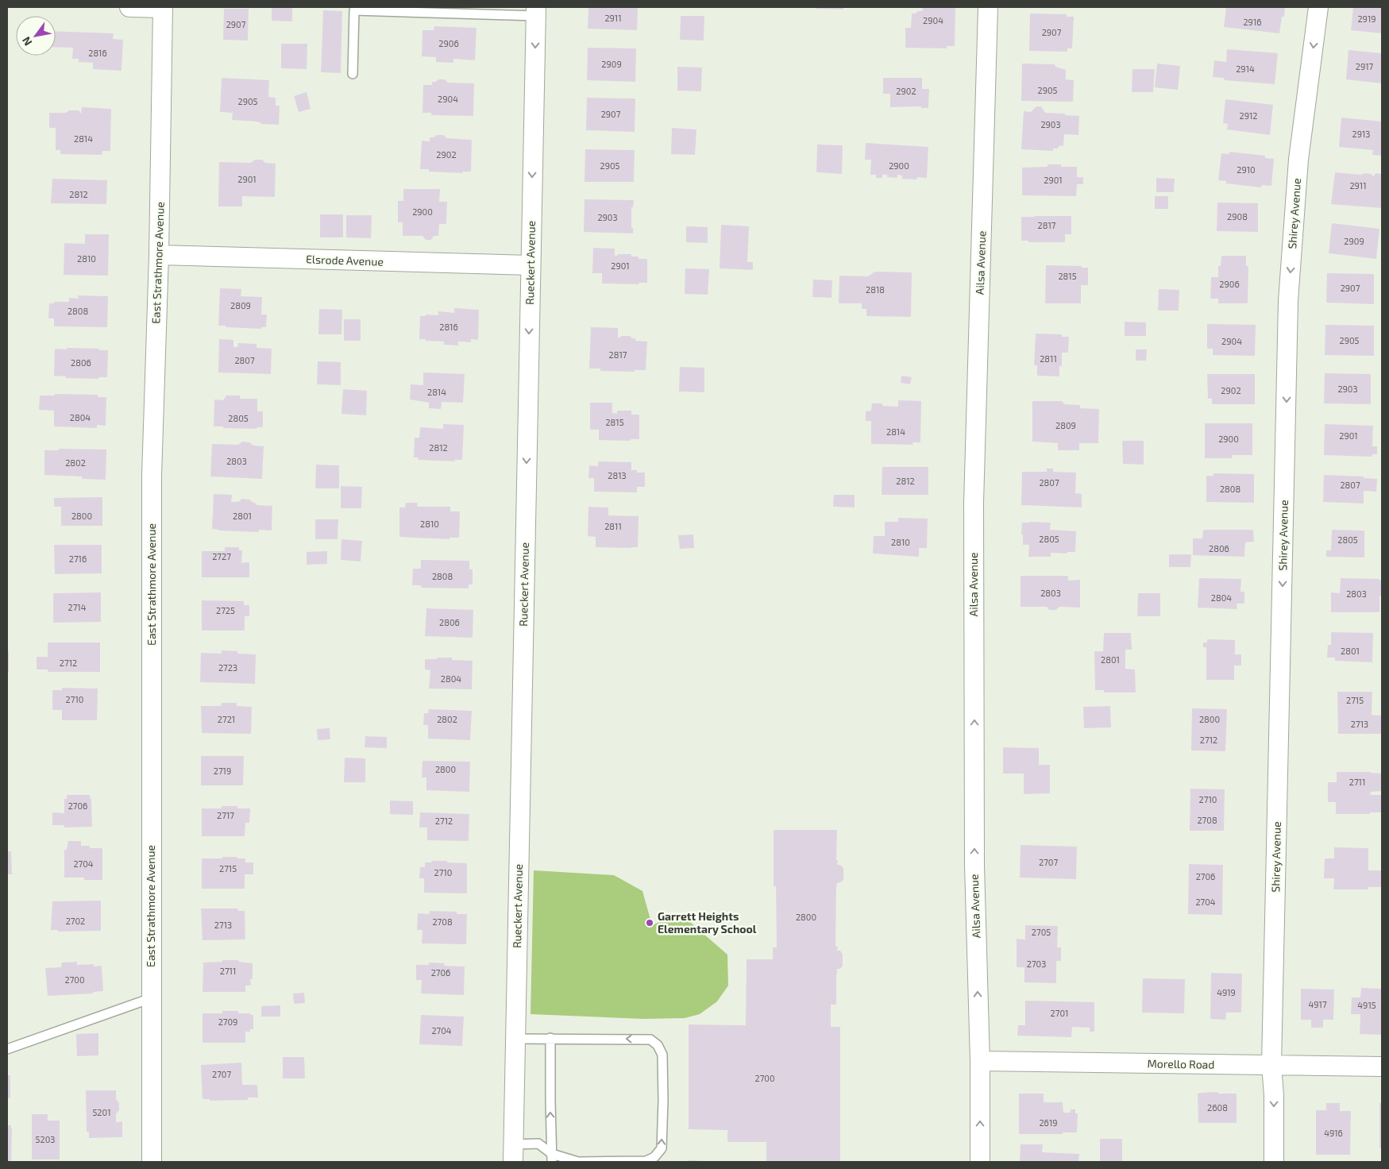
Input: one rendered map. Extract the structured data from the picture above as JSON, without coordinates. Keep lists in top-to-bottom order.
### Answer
{
  "streets": {
    "street": [
      "Shirey Avenue",
      "Elsrode Avenue",
      "East Strathmore Avenue",
      "Rueckert Avenue",
      "Ailsa Avenue",
      "Morello Road"
    ]
  },
  "crossings": [
    ["Shirey Avenue", "Morello Road"],
    ["Elsrode Avenue", "East Strathmore Avenue"],
    ["Elsrode Avenue", "Rueckert Avenue"],
    ["Ailsa Avenue", "Morello Road"]
  ],
  "one_way": ["Shirey Avenue", "Rueckert Avenue", "Ailsa Avenue"],
  "places": ["Garrett Heights Elementary School"],
  "house_numbers": [
    "2911",
    "2919",
    "2904",
    "2916",
    "2907",
    "2907",
    "2906",
    "2816",
    "2909",
    "2917",
    "2914",
    "2905",
    "2902",
    "2904",
    "2905",
    "2907",
    "2912",
    "2903",
    "2913",
    "2814",
    "2902",
    "2905",
    "2900",
    "2910",
    "2901",
    "2901",
    "2911",
    "2812",
    "2900",
    "2908",
    "2903",
    "2817",
    "2909",
    "2810",
    "2901",
    "2815",
    "2906",
    "2907",
    "2818",
    "2809",
    "2808",
    "2816",
    "2905",
    "2904",
    "2817",
    "2811",
    "2807",
    "2806",
    "2903",
    "2902",
    "2814",
    "2804",
    "2805",
    "2815",
    "2809",
    "2814",
    "2901",
    "2900",
    "2812",
    "2803",
    "2802",
    "2813",
    "2812",
    "2807",
    "2807",
    "2808",
    "2800",
    "2801",
    "2810",
    "2811",
    "2805",
    "2805",
    "2810",
    "2806",
    "2727",
    "2716",
    "2808",
    "2803",
    "2803",
    "2804",
    "2714",
    "2725",
    "2806",
    "2801",
    "2801",
    "2712",
    "2723",
    "2804",
    "2710",
    "2715",
    "2721",
    "2802",
    "2800",
    "2713",
    "2712",
    "2800",
    "2719",
    "2711",
    "2710",
    "2706",
    "2717",
    "2708",
    "2712",
    "2707",
    "2704",
    "2715",
    "2710",
    "2706",
    "2704",
    "2800",
    "2702",
    "2708",
    "2713",
    "2705",
    "2703",
    "2711",
    "2706",
    "2700",
    "4919",
    "4917",
    "4915",
    "2701",
    "2709",
    "2704",
    "2707",
    "2700",
    "2608",
    "5201",
    "2619",
    "4916",
    "5203"
  ],
  "north": "bottom left"
}
